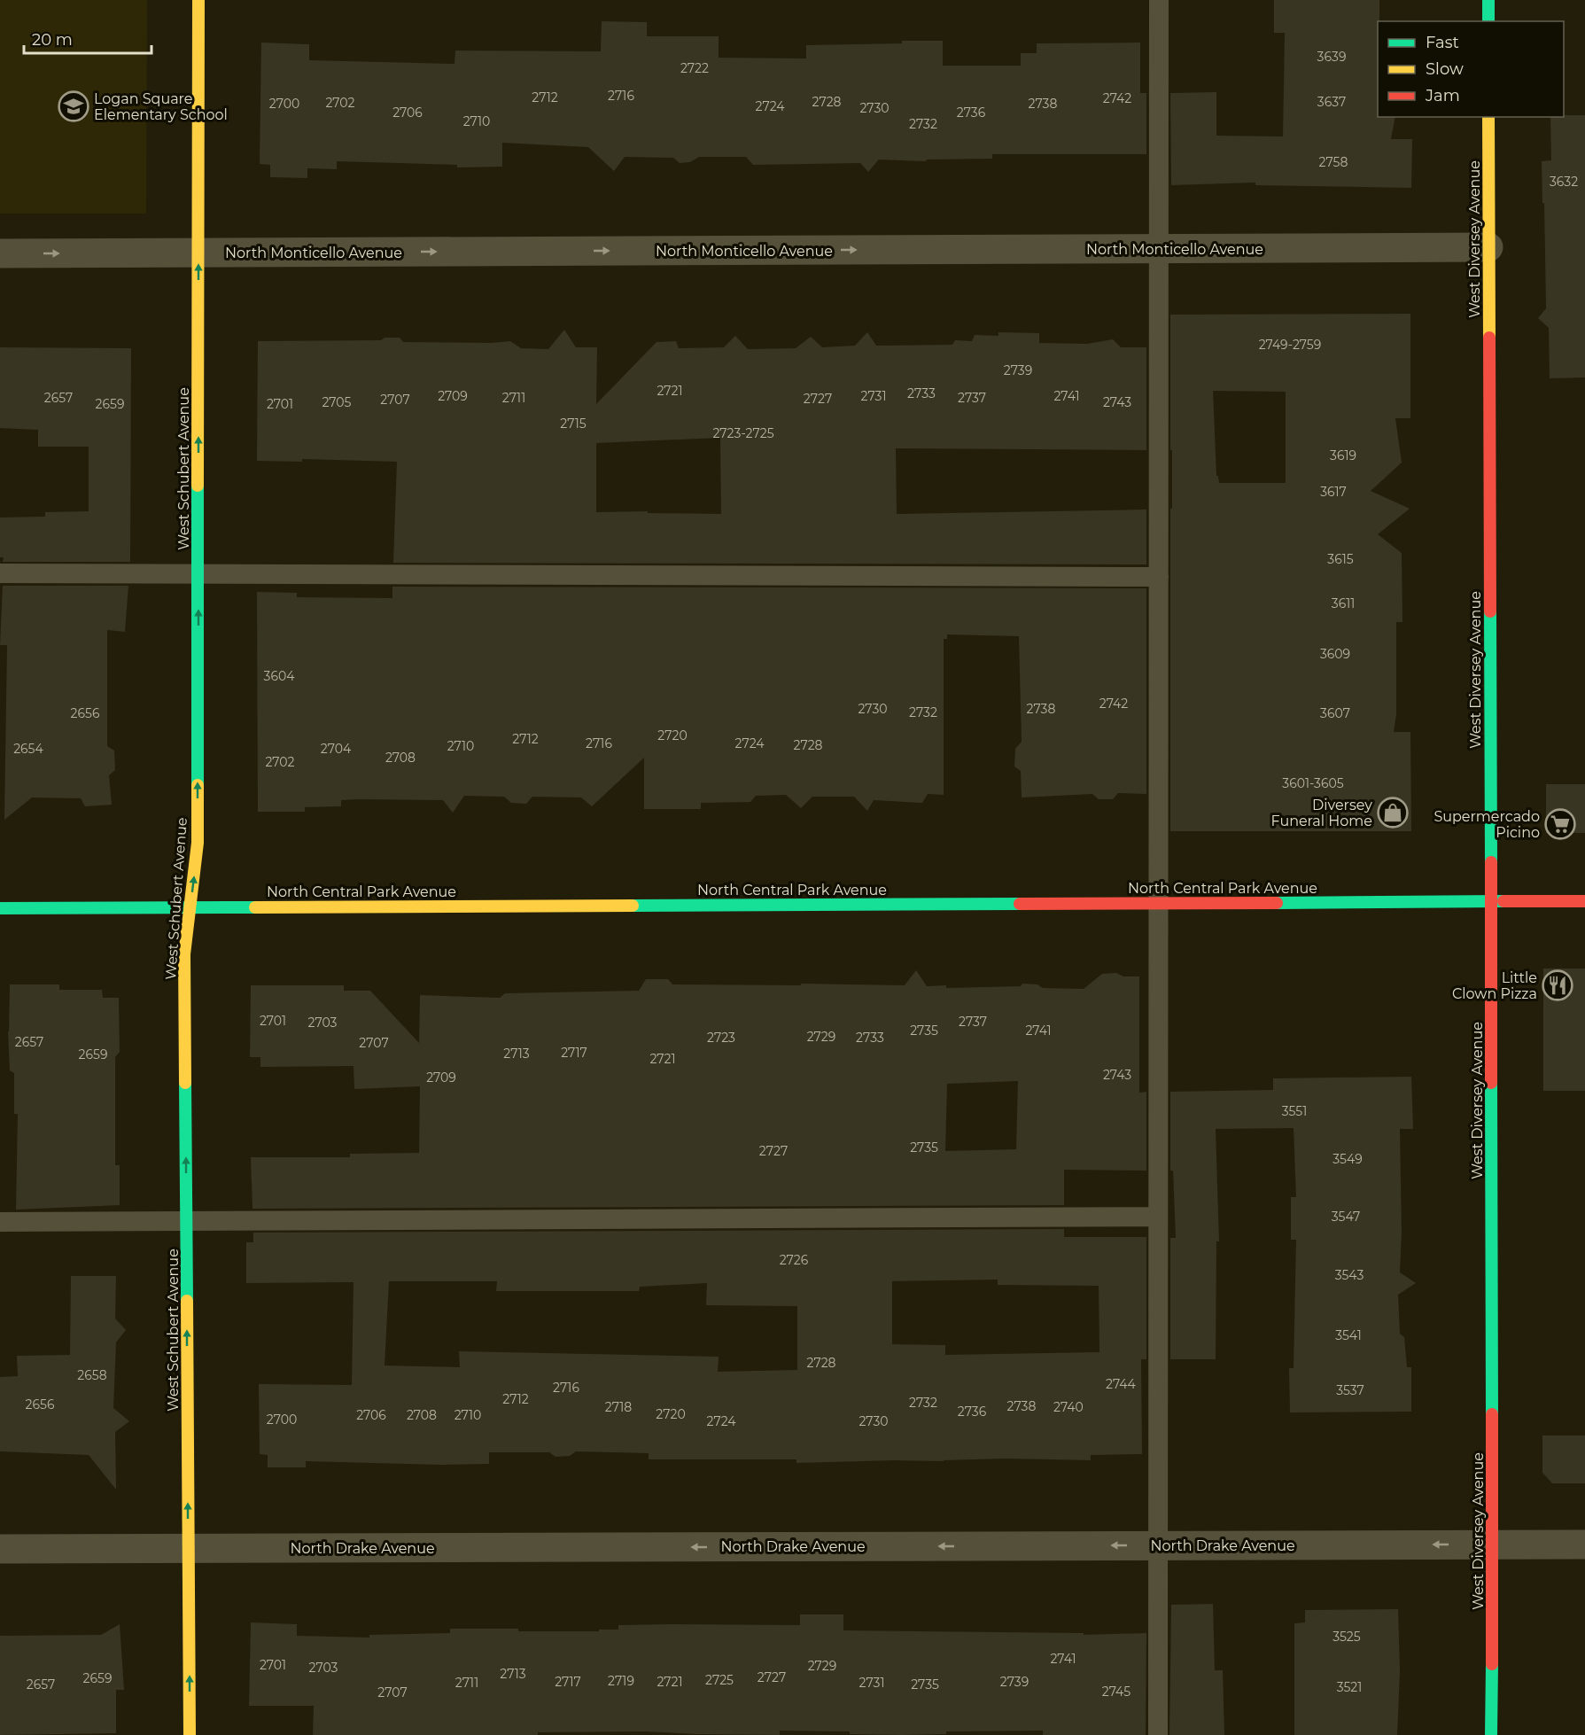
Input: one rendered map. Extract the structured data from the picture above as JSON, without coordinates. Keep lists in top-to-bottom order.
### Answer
{
  "streets": {
    "street": [
      "West Diversey Avenue",
      "North Monticello Avenue",
      "West Schubert Avenue",
      "North Central Park Avenue",
      "North Drake Avenue"
    ]
  },
  "crossings": [
    ["West Diversey Avenue", "North Monticello Avenue"],
    ["West Diversey Avenue", "North Central Park Avenue"],
    ["West Diversey Avenue", "North Drake Avenue"],
    ["North Monticello Avenue", "West Schubert Avenue"],
    ["West Schubert Avenue", "North Central Park Avenue"],
    ["West Schubert Avenue", "North Drake Avenue"]
  ],
  "one_way": ["North Monticello Avenue", "West Schubert Avenue", "North Drake Avenue"],
  "places": {
    "school or university": ["Logan Square Elementary School"],
    "shop": ["Diversey Funeral Home"],
    "supermarket": ["Supermercado Picino"],
    "restaurant": ["Little Clown Pizza"]
  },
  "house_numbers": [
    "3639",
    "2722",
    "2716",
    "2712",
    "2742",
    "2728",
    "3637",
    "2702",
    "2700",
    "2738",
    "2724",
    "2730",
    "2706",
    "2736",
    "2710",
    "2732",
    "2758",
    "3632",
    "2749-2759",
    "2739",
    "2721",
    "2733",
    "2709",
    "2731",
    "2741",
    "2657",
    "2711",
    "2737",
    "2727",
    "2707",
    "2705",
    "2743",
    "2659",
    "2701",
    "2715",
    "2723-2725",
    "3619",
    "3617",
    "3615",
    "3611",
    "3609",
    "3604",
    "2742",
    "2730",
    "2738",
    "2732",
    "2656",
    "3607",
    "2720",
    "2712",
    "2716",
    "2724",
    "2728",
    "2710",
    "2654",
    "2704",
    "2708",
    "2702",
    "3601-3605",
    "2701",
    "2737",
    "2703",
    "2735",
    "2741",
    "2729",
    "2723",
    "2733",
    "2657",
    "2707",
    "2717",
    "2713",
    "2659",
    "2721",
    "2743",
    "2709",
    "3551",
    "2735",
    "2727",
    "3549",
    "3547",
    "2726",
    "3543",
    "3541",
    "2728",
    "2658",
    "2744",
    "2716",
    "3537",
    "2712",
    "2732",
    "2656",
    "2738",
    "2718",
    "2740",
    "2736",
    "2720",
    "2706",
    "2708",
    "2710",
    "2700",
    "2724",
    "2730",
    "3525",
    "2741",
    "2701",
    "2729",
    "2703",
    "2713",
    "2727",
    "2659",
    "2725",
    "2719",
    "2717",
    "2721",
    "2739",
    "2711",
    "2731",
    "2657",
    "2735",
    "3521",
    "2745",
    "2707"
  ],
  "legend": ["Fast", "Slow", "Jam"],
  "scale_bar": "20 m"
}
